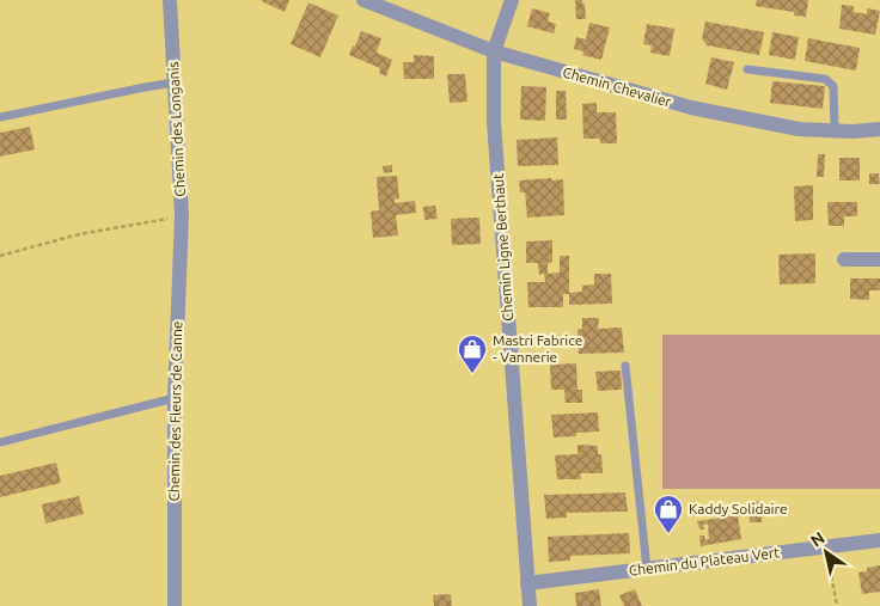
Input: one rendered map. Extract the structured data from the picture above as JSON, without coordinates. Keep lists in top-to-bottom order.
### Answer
{
  "streets": {
    "street": [
      "Chemin Chevalier",
      "Chemin des Longanis",
      "Chemin Ligne Berthaut",
      "Chemin des Fleurs de Canne",
      "Chemin du Plateau Vert"
    ]
  },
  "crossings": [
    ["Chemin Chevalier", "Chemin Ligne Berthaut"],
    ["Chemin des Longanis", "Chemin des Fleurs de Canne"],
    ["Chemin Ligne Berthaut", "Chemin du Plateau Vert"]
  ],
  "places": {
    "shop": ["Mastri Fabrice - Vannerie", "Kaddy Solidaire"]
  },
  "north": "top left"
}
